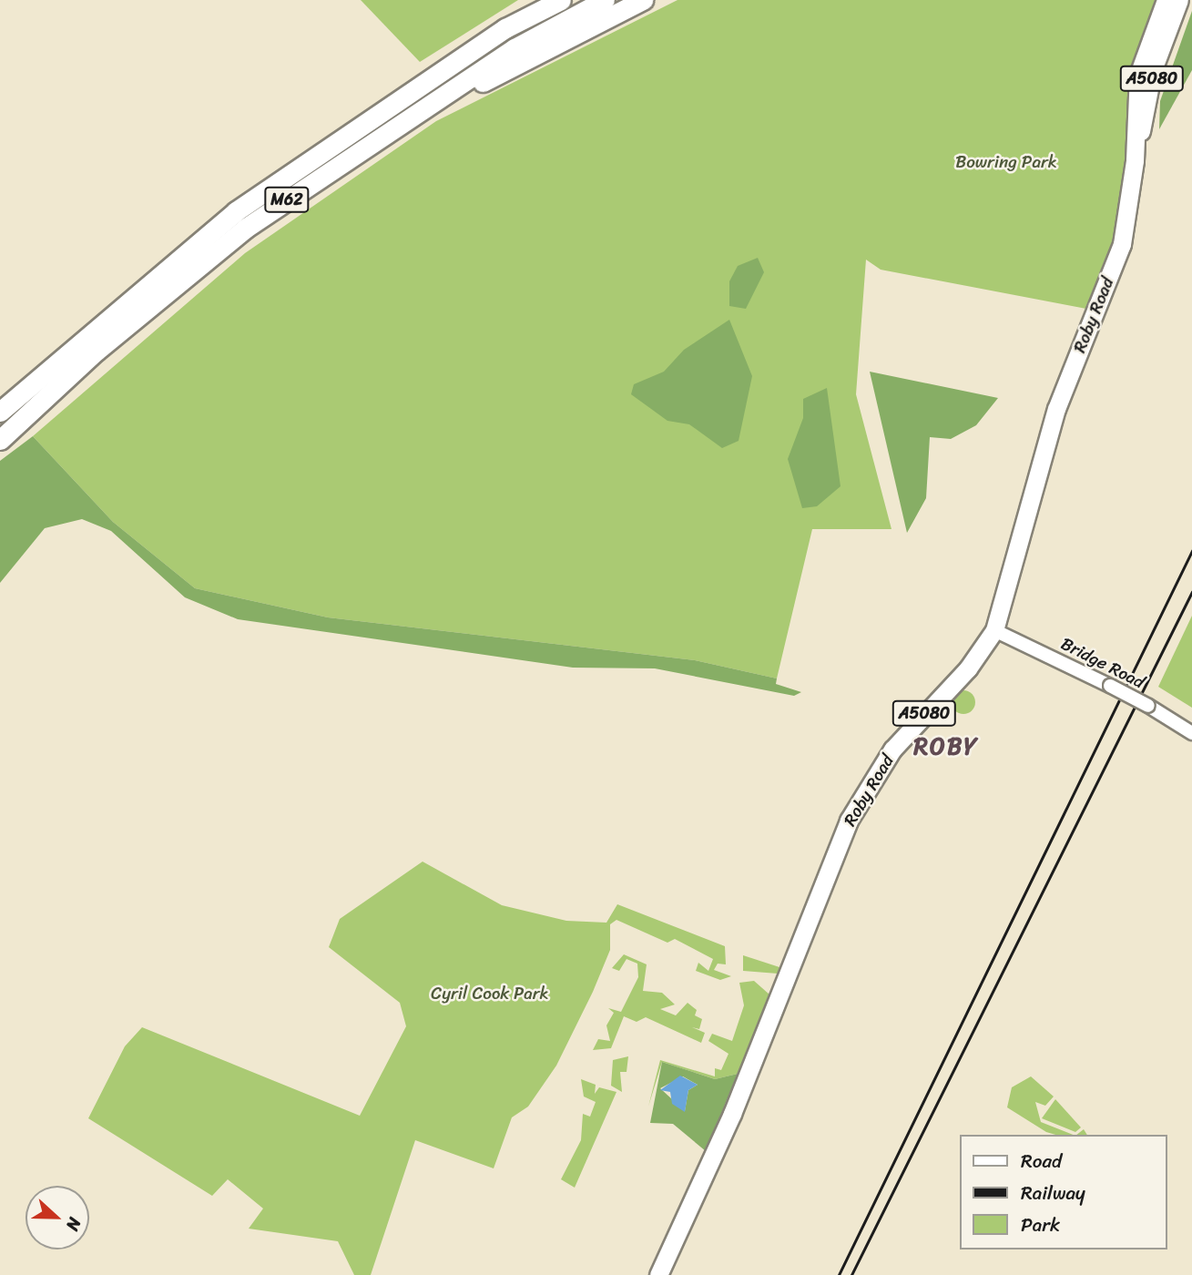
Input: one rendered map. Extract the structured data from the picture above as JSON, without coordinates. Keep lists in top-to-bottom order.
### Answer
{
  "streets": {
    "highway": ["M62"],
    "main road": ["A5080", "Roby Road"],
    "street": ["Bridge Road"]
  },
  "crossings": [
    ["Roby Road", "Bridge Road"]
  ],
  "districts": ["ROBY"],
  "parks": ["Bowring Park", "Cyril Cook Park"],
  "legend": ["Road", "Railway", "Park"],
  "north": "right"
}
